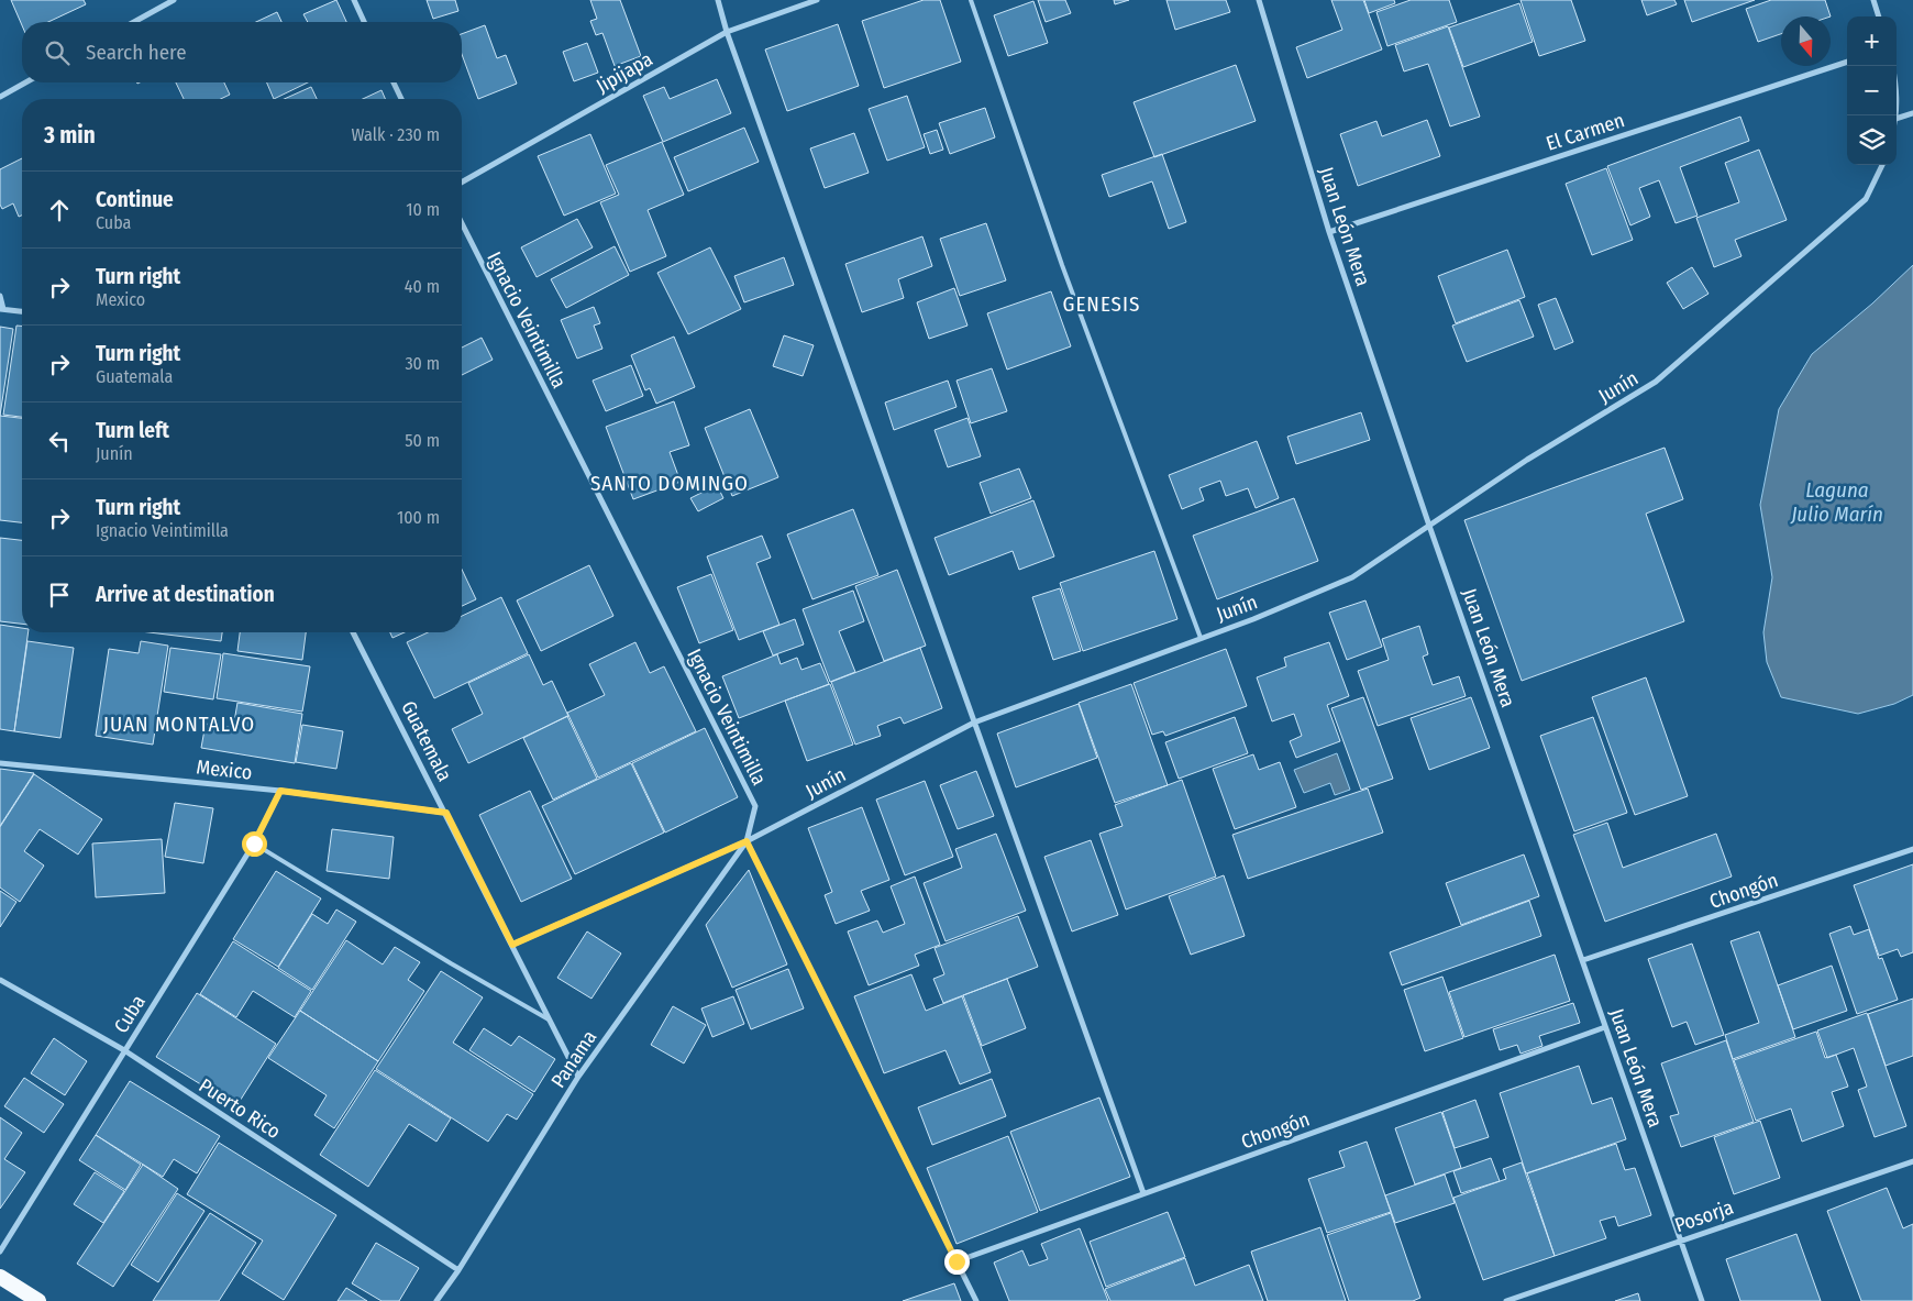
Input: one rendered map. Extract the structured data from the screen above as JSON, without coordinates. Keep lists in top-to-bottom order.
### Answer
{
  "streets": {
    "street": [
      "Jipijapa",
      "El Carmen",
      "Juan León Mera",
      "Ignacio Veintimilla",
      "Junín",
      "Guatemala",
      "Mexico",
      "Chongón",
      "Cuba",
      "Panama",
      "Puerto Rico",
      "Posorja"
    ]
  },
  "crossings": [
    ["El Carmen", "Juan León Mera"],
    ["Juan León Mera", "Junín"],
    ["Juan León Mera", "Chongón"],
    ["Juan León Mera", "Posorja"],
    ["Ignacio Veintimilla", "Junín"],
    ["Ignacio Veintimilla", "Panama"],
    ["Junín", "Guatemala"],
    ["Junín", "Panama"],
    ["Guatemala", "Mexico"],
    ["Guatemala", "Panama"],
    ["Mexico", "Cuba"],
    ["Cuba", "Puerto Rico"],
    ["Panama", "Puerto Rico"]
  ],
  "districts": ["GENESIS", "SANTO DOMINGO", "JUAN MONTALVO"],
  "water": ["Laguna Julio Marín"],
  "north": "bottom",
  "page": {
    "map_buttons": ["+", "−"],
    "search": "Search here",
    "heading": ["3 min", "Walk · 230 m"],
    "list": [
      ["Continue", "Cuba", "10 m"],
      ["Turn right", "Mexico", "40 m"],
      ["Turn right", "Guatemala", "30 m"],
      ["Turn left", "Junín", "50 m"],
      ["Turn right", "Ignacio Veintimilla", "100 m"],
      "Arrive at destination"
    ]
  }
}
